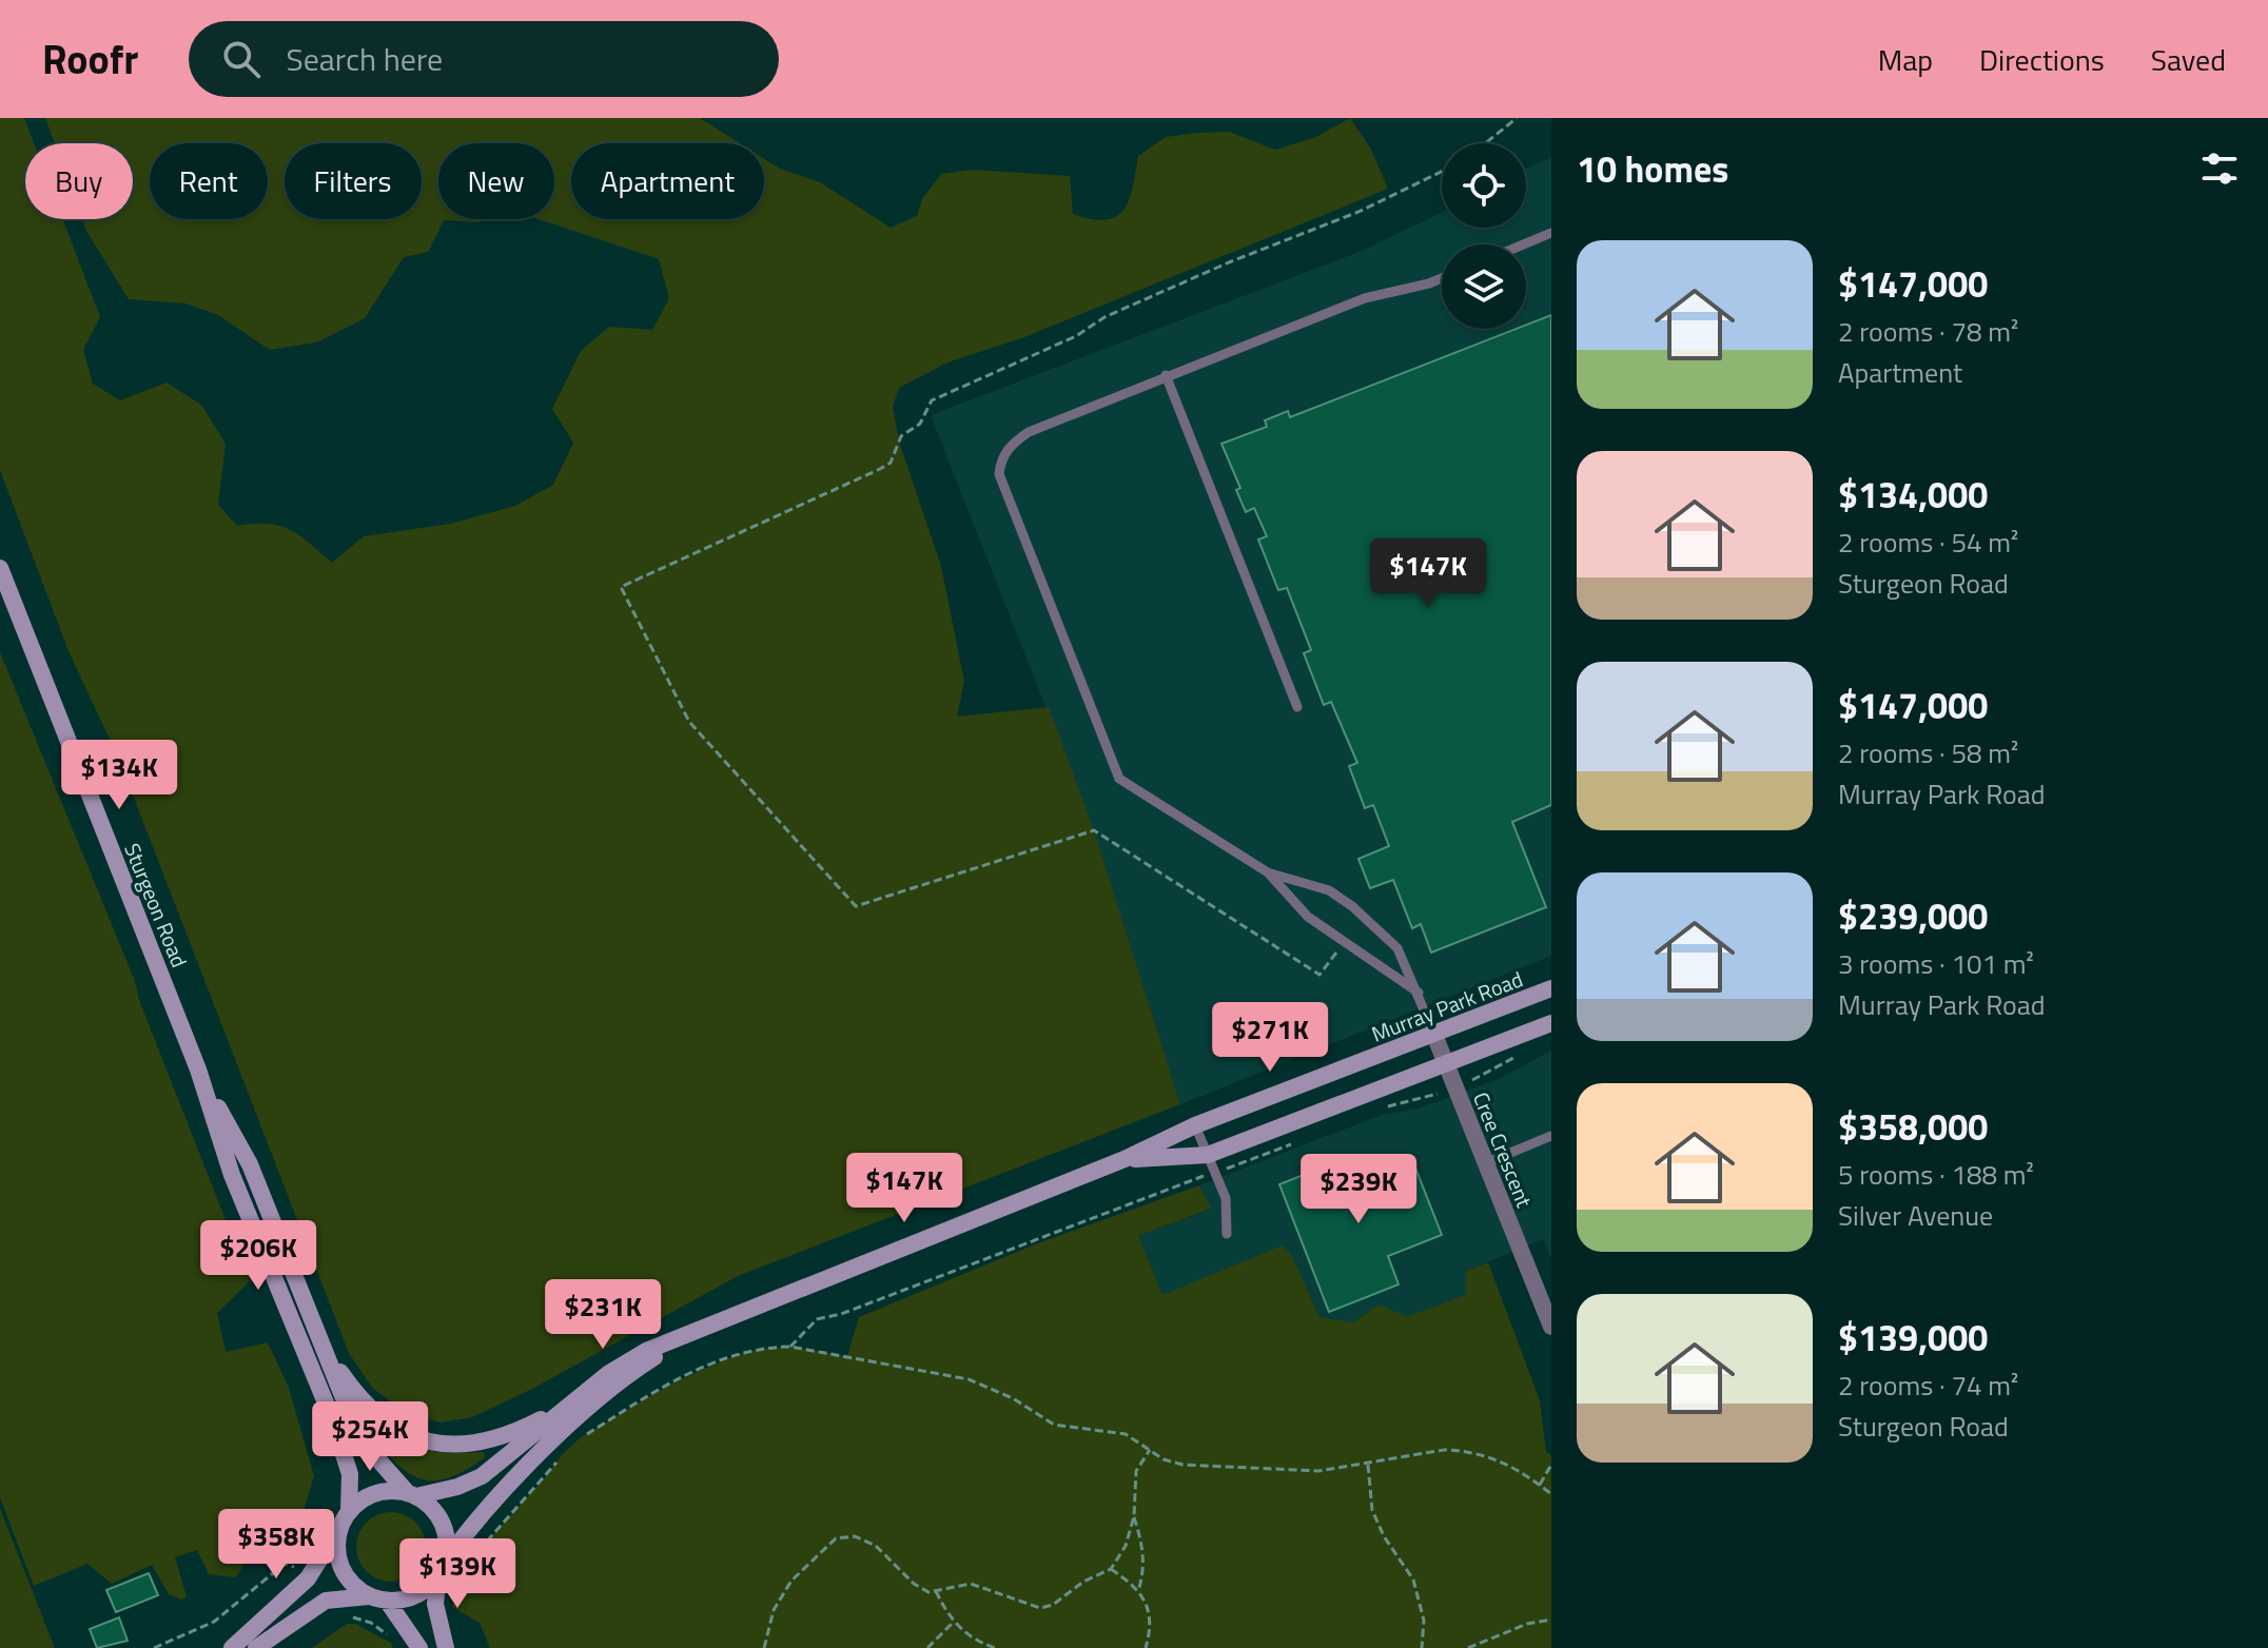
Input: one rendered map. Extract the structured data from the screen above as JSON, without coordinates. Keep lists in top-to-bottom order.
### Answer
{
  "streets": {
    "street": ["Sturgeon Road", "Murray Park Road", "Cree Crescent"]
  },
  "crossings": [
    ["Sturgeon Road", "Murray Park Road"],
    ["Murray Park Road", "Cree Crescent"]
  ],
  "page": {
    "header": "Roofr",
    "search": "Search here",
    "nav": ["Map", "Directions", "Saved"],
    "heading": "10 homes",
    "chip": [
      "Buy",
      "Rent",
      "Filters",
      "New",
      "Apartment"
    ],
    "list": [
      {
        "name": "$147,000",
        "note": "2 rooms · 78 m² · Apartment"
      },
      {
        "name": "$134,000",
        "note": "2 rooms · 54 m² · Sturgeon Road"
      },
      {
        "name": "$147,000",
        "note": "2 rooms · 58 m² · Murray Park Road"
      },
      {
        "name": "$239,000",
        "note": "3 rooms · 101 m² · Murray Park Road"
      },
      {
        "name": "$358,000",
        "note": "5 rooms · 188 m² · Silver Avenue"
      },
      {
        "name": "$139,000",
        "note": "2 rooms · 74 m² · Sturgeon Road"
      }
    ],
    "price": [
      "$147K",
      "$134K",
      "$271K",
      "$147K",
      "$239K",
      "$206K",
      "$231K",
      "$254K",
      "$358K",
      "$139K"
    ]
  }
}
